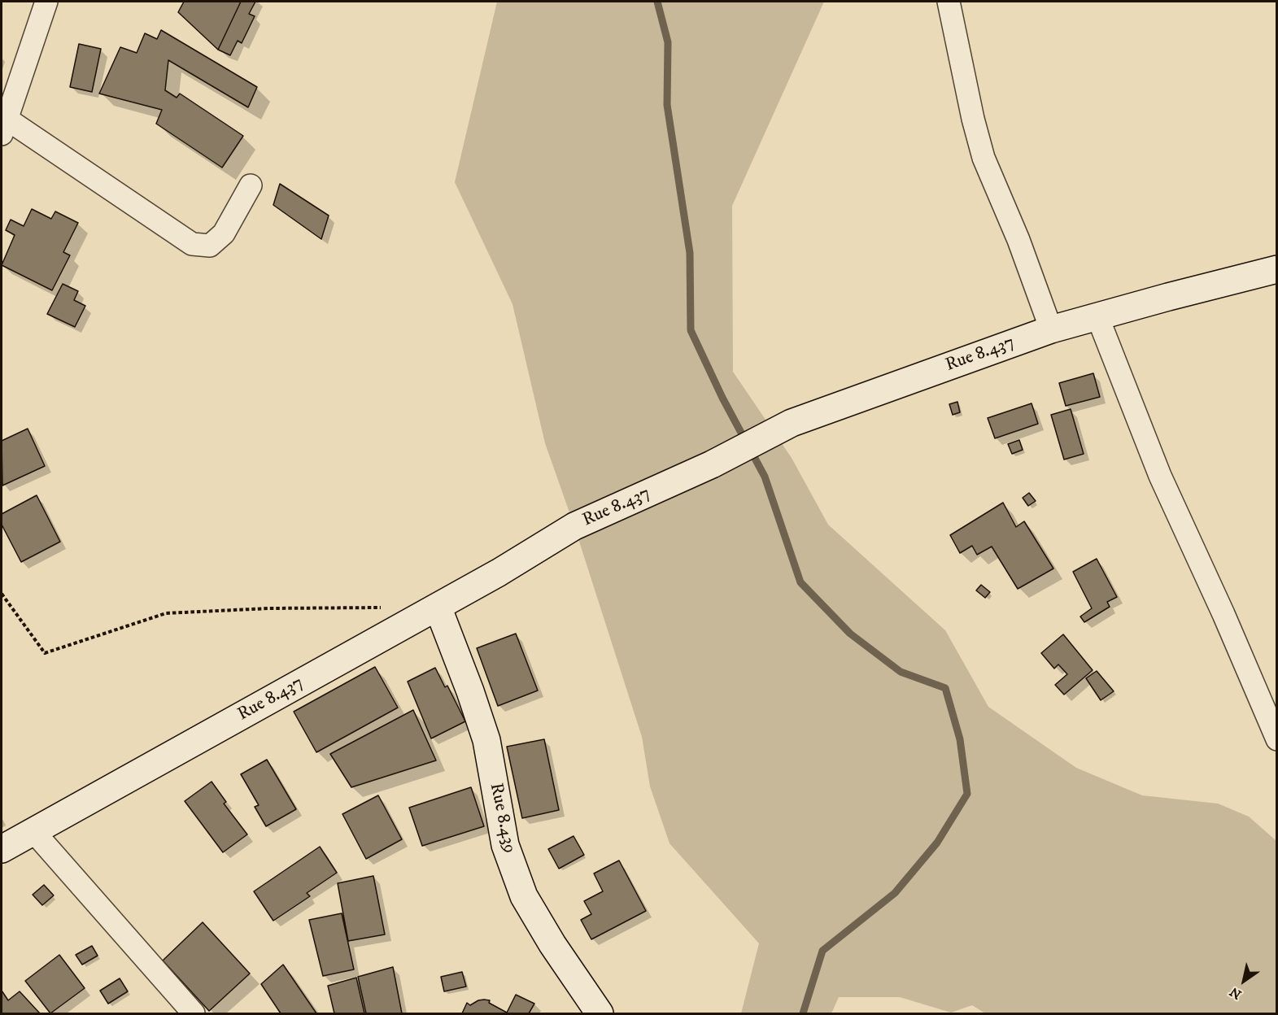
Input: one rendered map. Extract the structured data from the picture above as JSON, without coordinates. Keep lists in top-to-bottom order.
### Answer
{
  "streets": {
    "main road": ["Rue 8.437", "Rue 8.439"]
  },
  "crossings": [
    ["Rue 8.437", "Rue 8.439"]
  ],
  "north": "bottom left"
}
